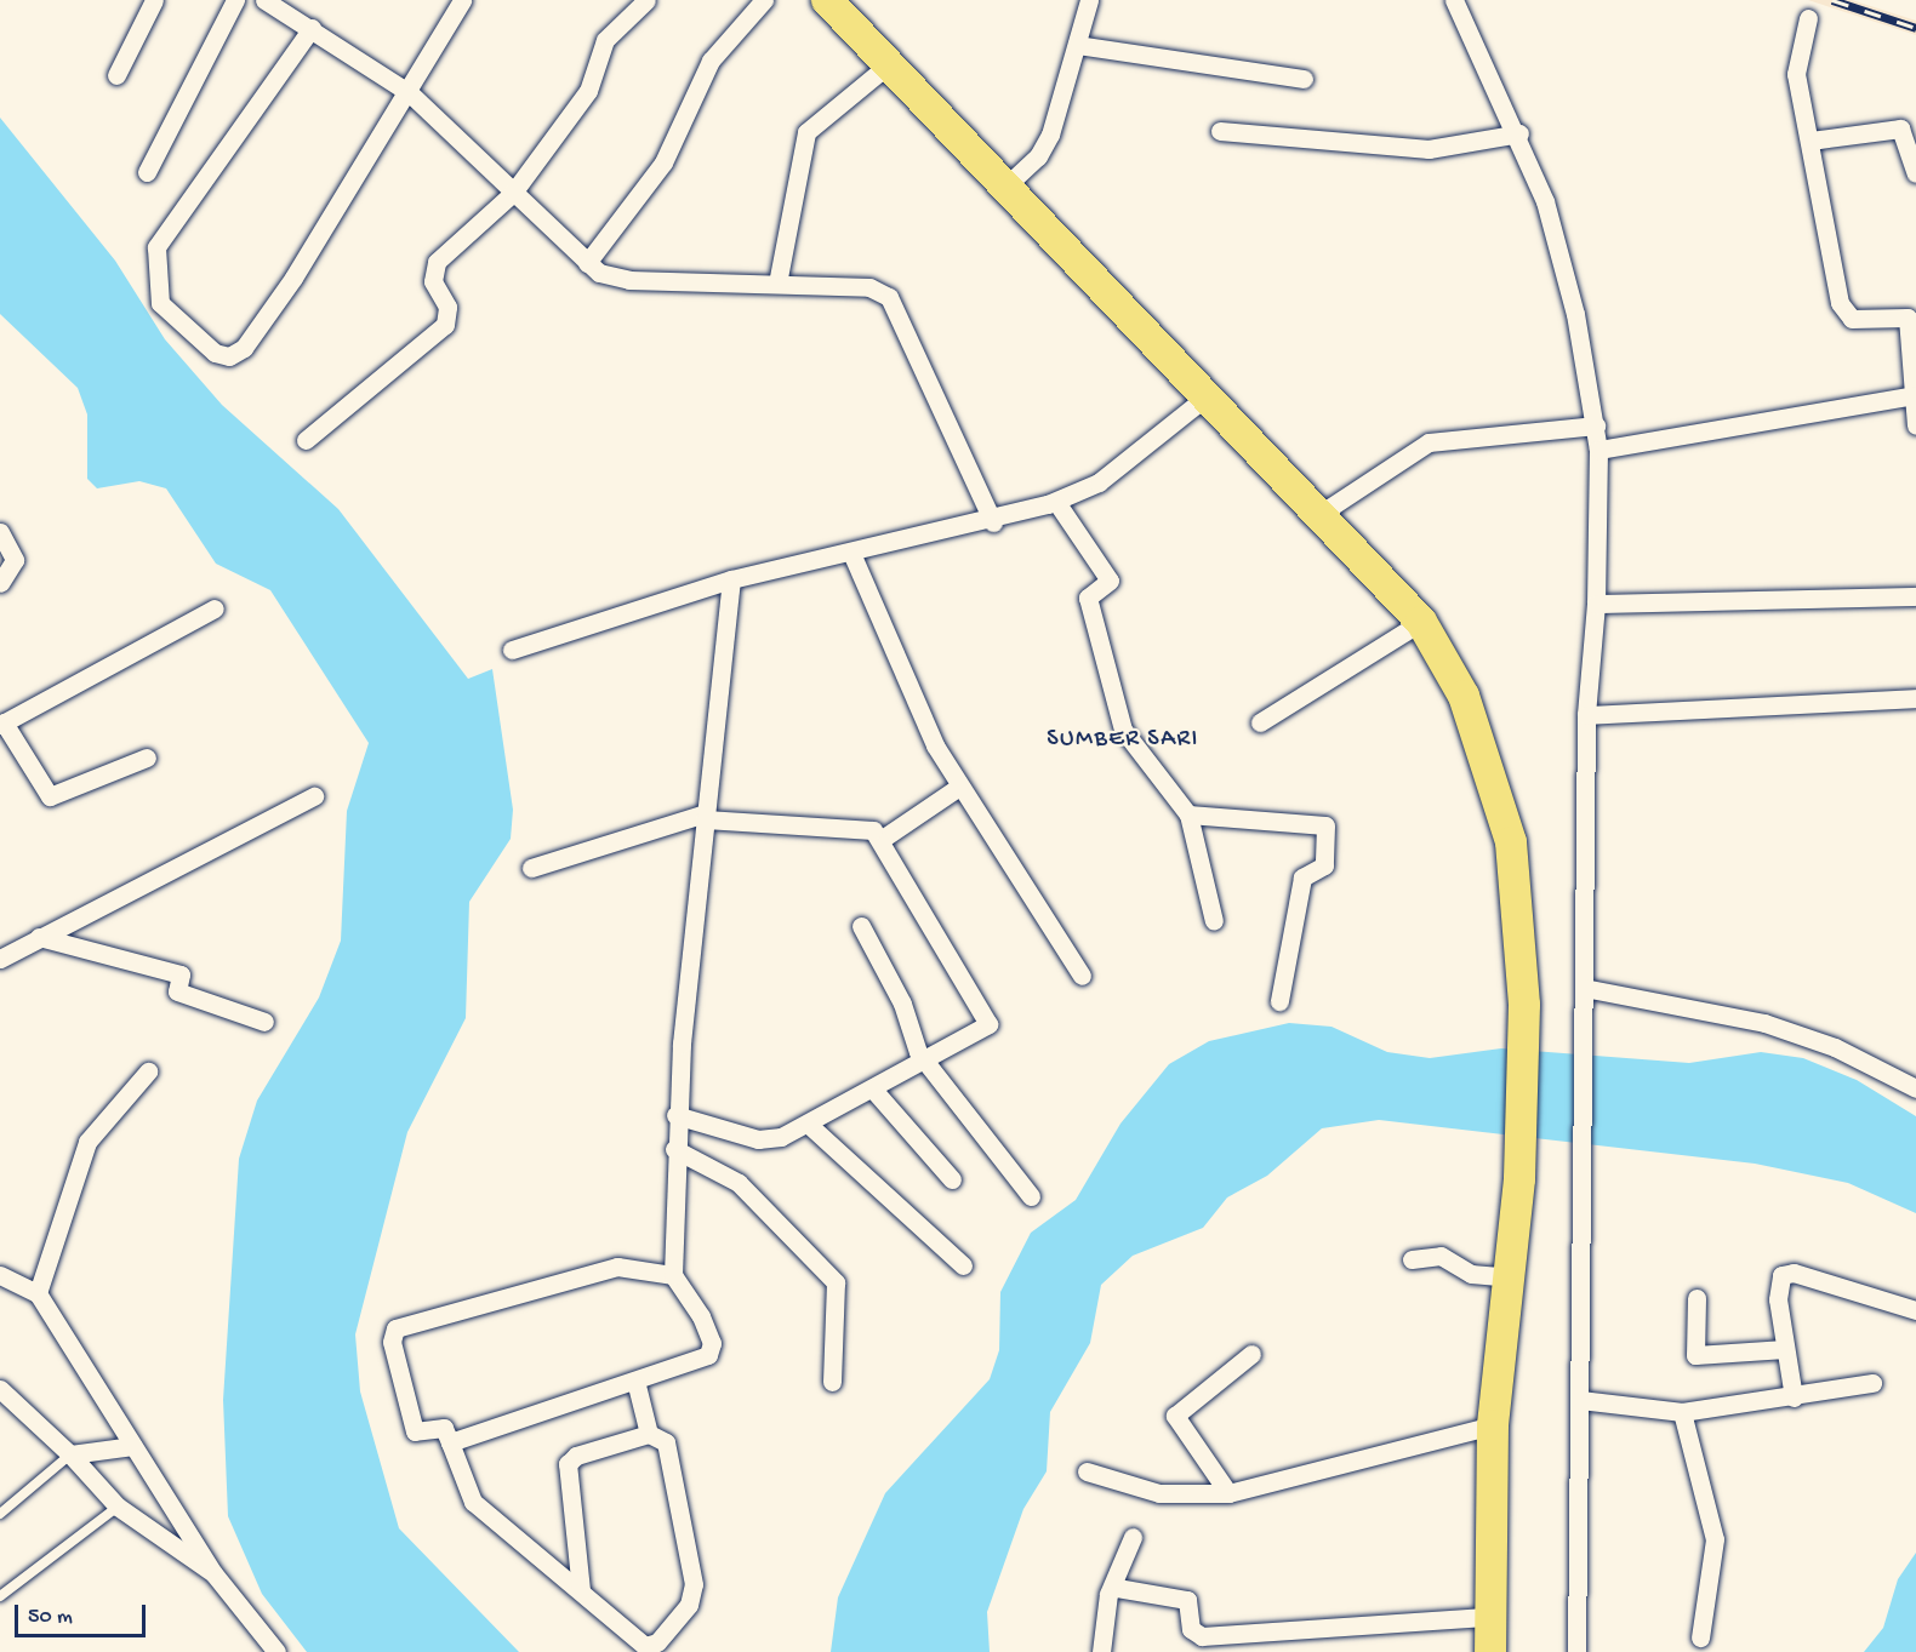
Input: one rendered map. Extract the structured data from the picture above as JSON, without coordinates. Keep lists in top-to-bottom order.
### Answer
{
  "districts": ["SUMBER SARI"],
  "scale_bar": "50 m"
}
